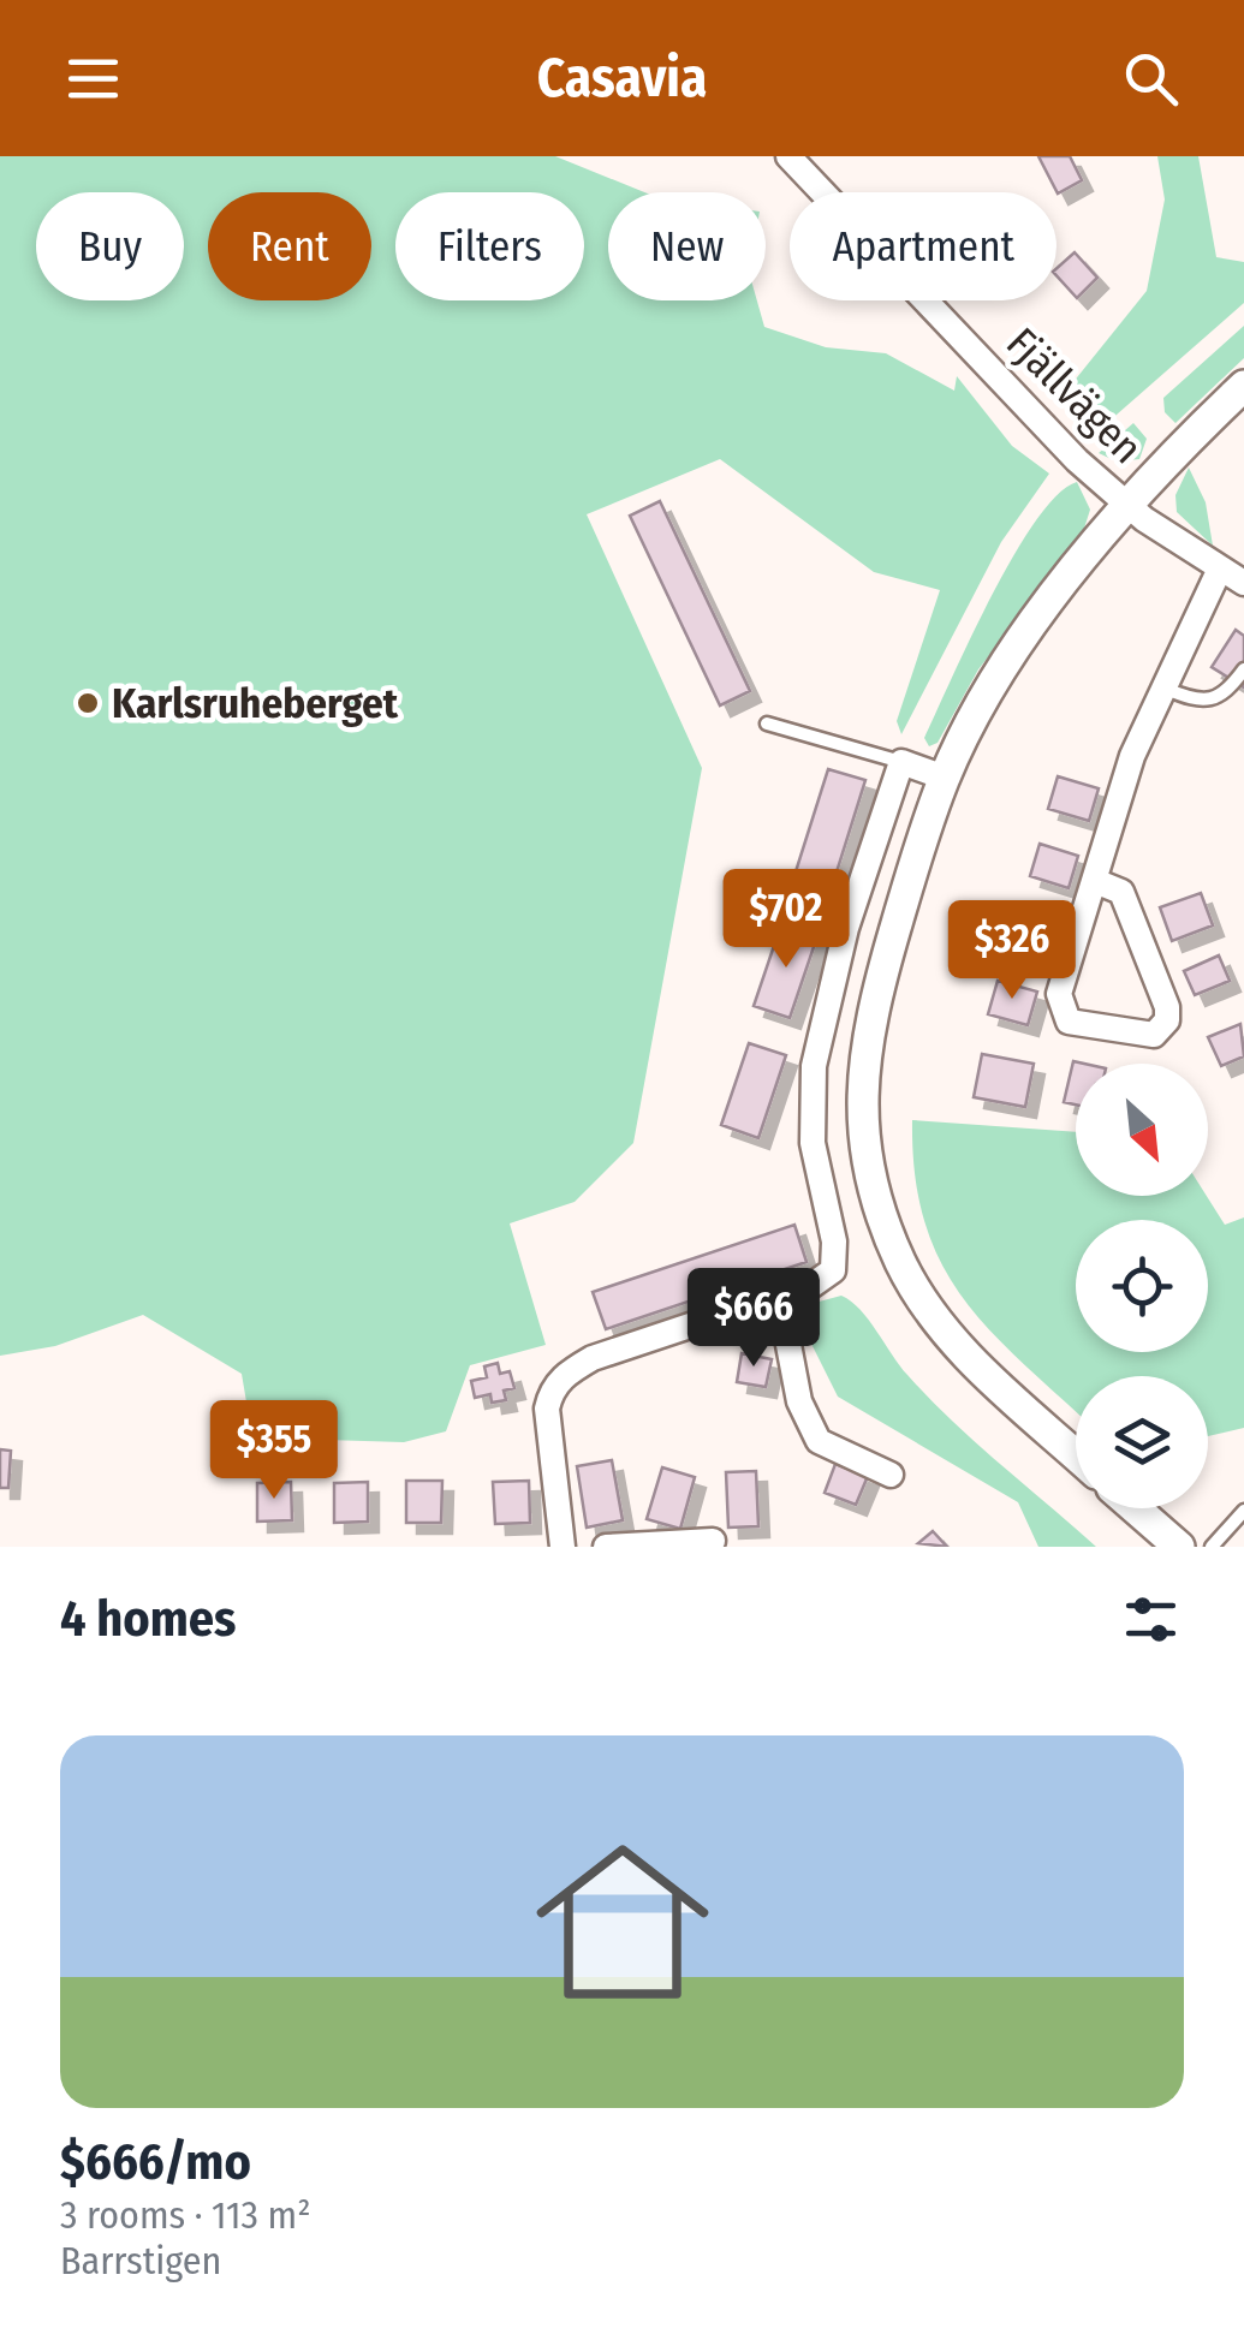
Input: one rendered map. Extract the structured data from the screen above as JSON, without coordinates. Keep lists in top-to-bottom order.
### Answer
{
  "streets": {
    "street": ["Fjällvägen"]
  },
  "places": ["Karlsruheberget"],
  "north": "bottom right",
  "page": {
    "header": "Casavia",
    "chip": [
      "Buy",
      "Rent",
      "Filters",
      "New",
      "Apartment"
    ],
    "price": [
      "$702",
      "$326",
      "$666",
      "$355"
    ],
    "heading": "4 homes",
    "list": [
      {
        "name": "$666/mo",
        "note": "3 rooms · 113 m² · Barrstigen"
      }
    ]
  }
}
